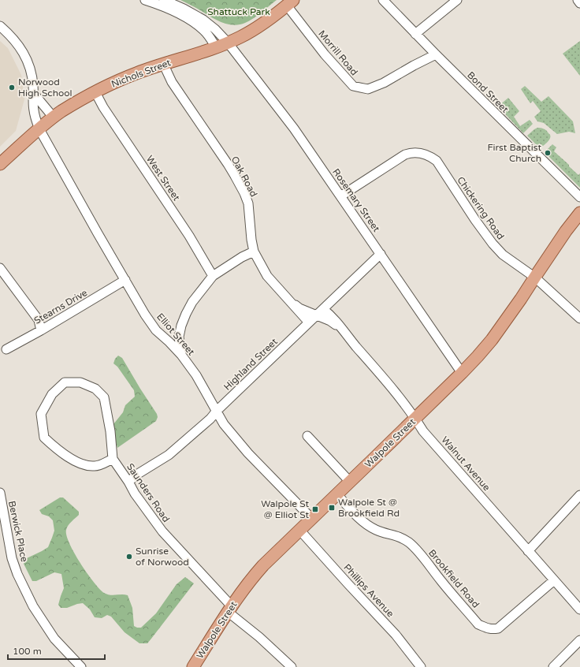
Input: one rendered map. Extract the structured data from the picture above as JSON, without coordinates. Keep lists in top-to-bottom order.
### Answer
{
  "streets": {
    "main road": ["Nichols Street", "Walpole Street"],
    "street": [
      "Morrill Road",
      "Bond Street",
      "Oak Road",
      "West Street",
      "Rosemary Street",
      "Chickering Road",
      "Stearns Drive",
      "Elliot Street",
      "Highland Street",
      "Walnut Avenue",
      "Saunders Road",
      "Berwick Place",
      "Brookfield Road",
      "Phillips Avenue"
    ]
  },
  "crossings": [
    ["Morrill Road", "Nichols Street"],
    ["Morrill Road", "Bond Street"],
    ["Nichols Street", "Oak Road"],
    ["Nichols Street", "West Street"],
    ["Nichols Street", "Rosemary Street"],
    ["Nichols Street", "Elliot Street"],
    ["Oak Road", "Highland Street"],
    ["Oak Road", "Walnut Avenue"],
    ["Rosemary Street", "Chickering Road"],
    ["Rosemary Street", "Highland Street"],
    ["Rosemary Street", "Walpole Street"],
    ["Chickering Road", "Walpole Street"],
    ["Stearns Drive", "Elliot Street"],
    ["Elliot Street", "Highland Street"],
    ["Elliot Street", "Walpole Street"],
    ["Highland Street", "Walnut Avenue"],
    ["Highland Street", "Saunders Road"],
    ["Walpole Street", "Walnut Avenue"],
    ["Walpole Street", "Saunders Road"],
    ["Walpole Street", "Brookfield Road"],
    ["Walpole Street", "Phillips Avenue"],
    ["Walnut Avenue", "Brookfield Road"]
  ],
  "parks": ["Shattuck Park"],
  "places": {
    "other": ["Norwood High School", "First Baptist Church", "Sunrise of Norwood"],
    "transit": ["Walpole St @ Brookfield Rd", "Walpole St @ Elliot St"]
  },
  "scale_bar": "100 m"
}
